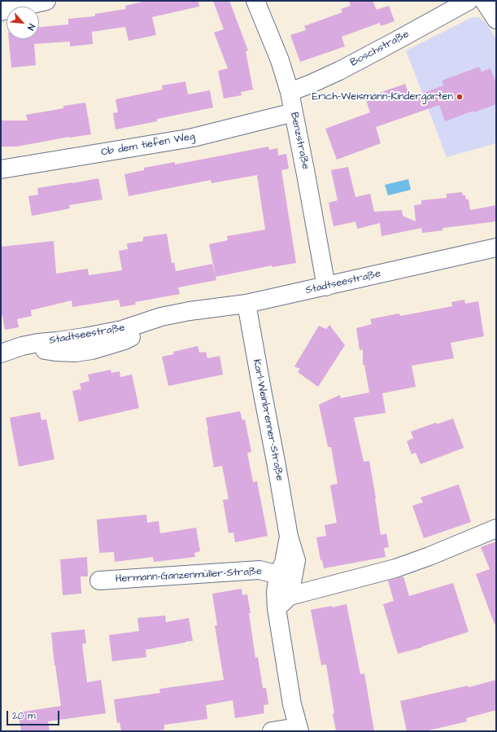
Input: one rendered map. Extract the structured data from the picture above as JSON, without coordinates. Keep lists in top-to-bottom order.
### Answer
{
  "streets": {
    "street": [
      "Boschstraße",
      "Benzstraße",
      "Ob dem tiefen Weg",
      "Stadtseestraße",
      "Karl-Weinbrenner-Straße",
      "Hermann-Ganzenmüller-Straße"
    ]
  },
  "crossings": [
    ["Boschstraße", "Benzstraße"],
    ["Benzstraße", "Ob dem tiefen Weg"],
    ["Benzstraße", "Stadtseestraße"],
    ["Stadtseestraße", "Karl-Weinbrenner-Straße"],
    ["Karl-Weinbrenner-Straße", "Hermann-Ganzenmüller-Straße"]
  ],
  "places": ["Erich-Weismann-Kindergarten"],
  "scale_bar": "20 m",
  "north": "bottom right"
}
